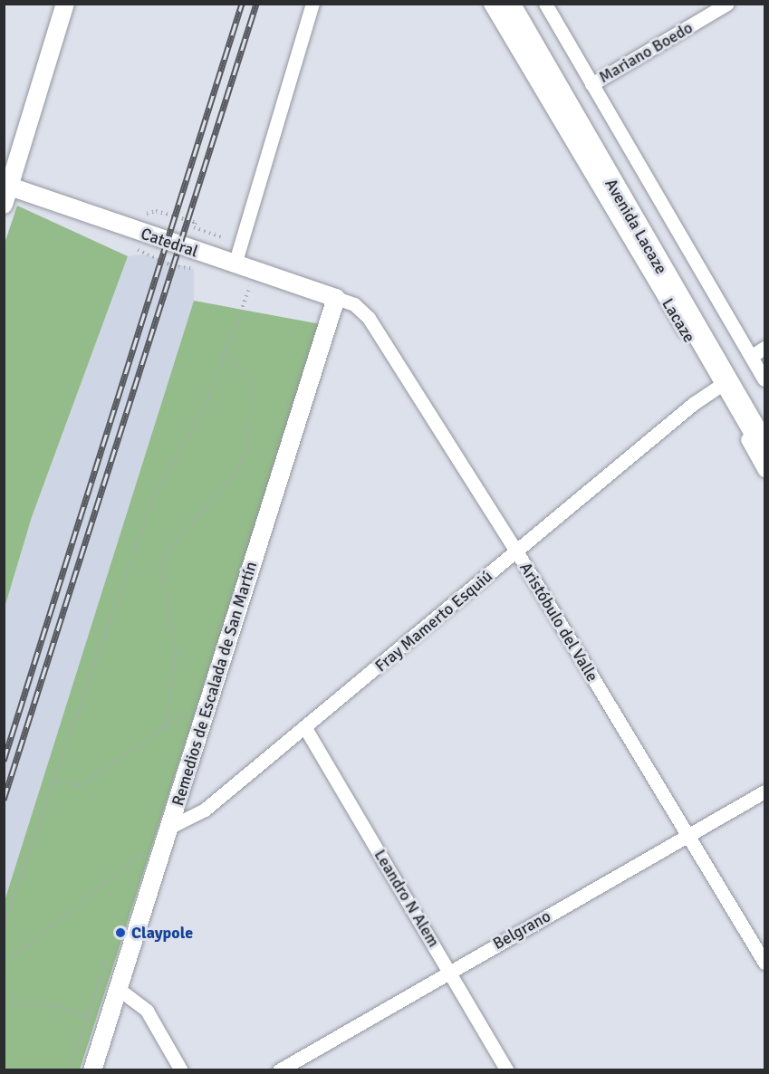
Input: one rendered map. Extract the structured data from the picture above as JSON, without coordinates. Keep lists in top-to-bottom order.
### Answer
{
  "streets": {
    "main road": ["Avenida Lacaze"],
    "street": [
      "Mariano Boedo",
      "Catedral",
      "Lacaze",
      "Fray Mamerto Esquiú",
      "Aristóbulo del Valle",
      "Remedios de Escalada de San Martín",
      "Leandro N Alem",
      "Belgrano"
    ]
  },
  "crossings": [
    ["Catedral", "Aristóbulo del Valle"],
    ["Catedral", "Remedios de Escalada de San Martín"],
    ["Lacaze", "Fray Mamerto Esquiú"],
    ["Fray Mamerto Esquiú", "Aristóbulo del Valle"],
    ["Fray Mamerto Esquiú", "Remedios de Escalada de San Martín"],
    ["Fray Mamerto Esquiú", "Leandro N Alem"],
    ["Aristóbulo del Valle", "Remedios de Escalada de San Martín"],
    ["Aristóbulo del Valle", "Belgrano"],
    ["Leandro N Alem", "Belgrano"]
  ],
  "places": ["Claypole"]
}
